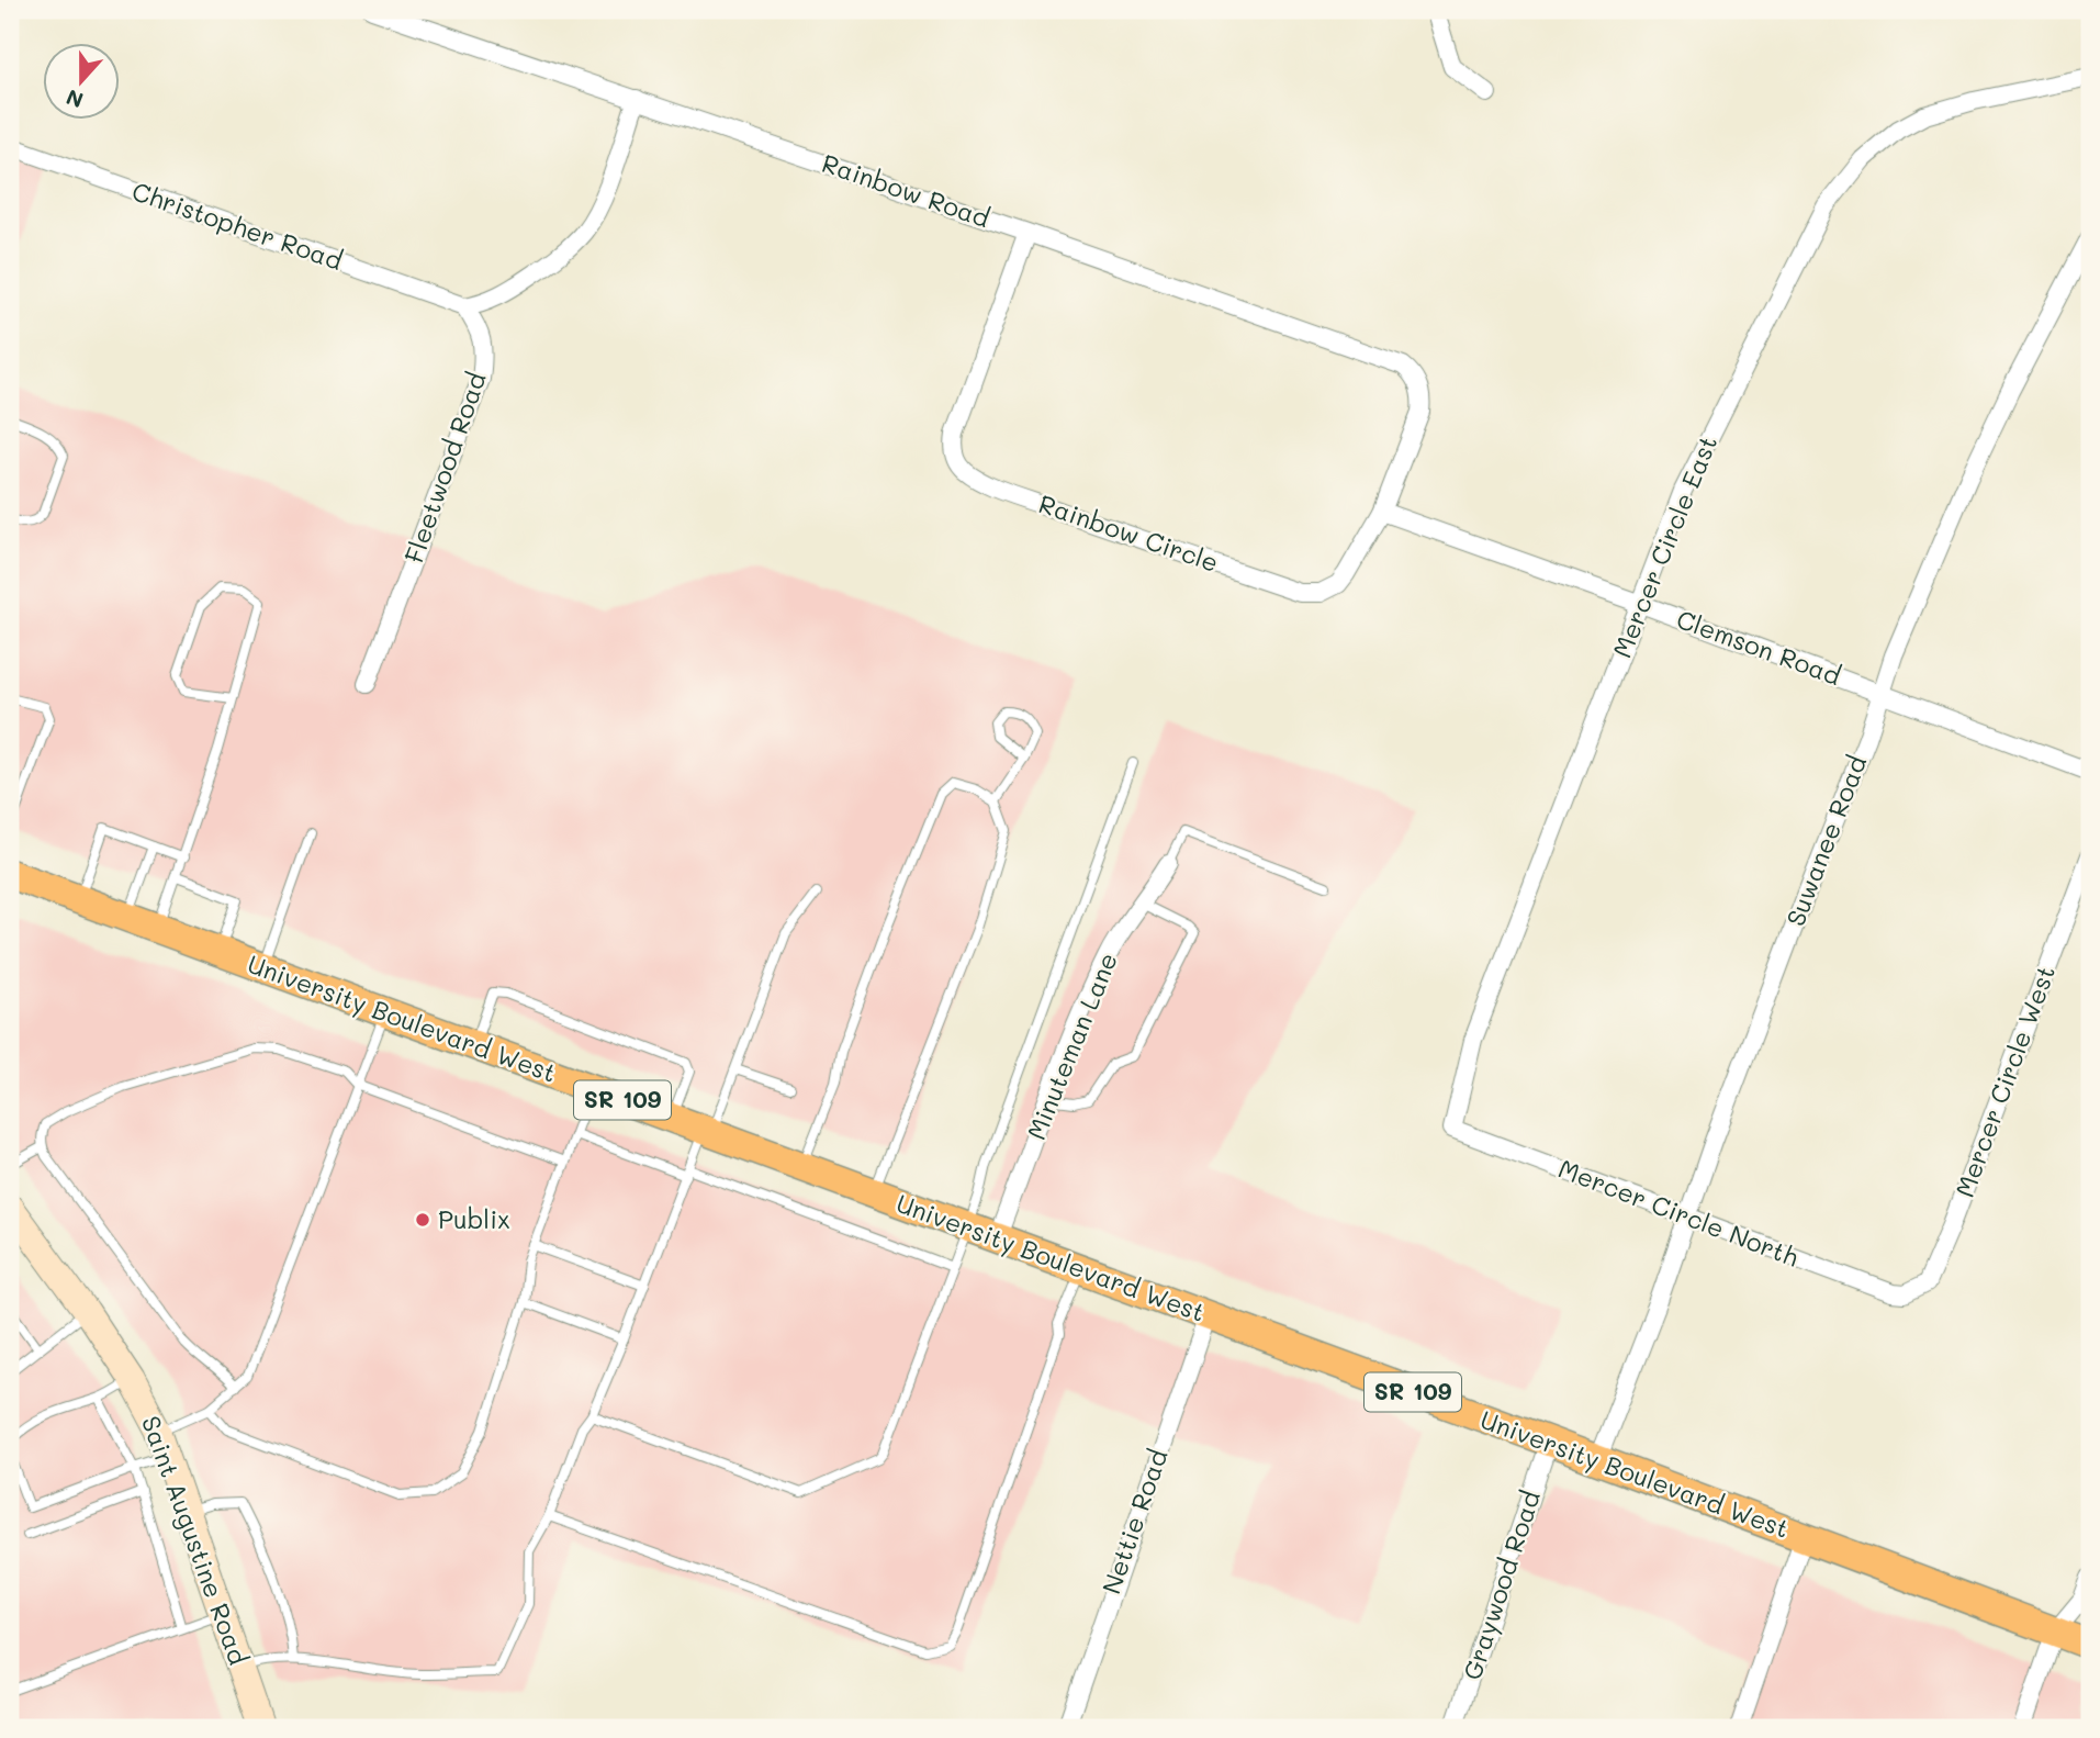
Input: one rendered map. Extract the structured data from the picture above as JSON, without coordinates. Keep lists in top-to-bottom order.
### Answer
{
  "streets": {
    "main road": ["University Boulevard West", "SR 109", "Saint Augustine Road"],
    "street": [
      "Rainbow Road",
      "Christopher Road",
      "Fleetwood Road",
      "Rainbow Circle",
      "Mercer Circle East",
      "Clemson Road",
      "Suwanee Road",
      "Minuteman Lane",
      "Mercer Circle West",
      "Mercer Circle North",
      "Nettie Road",
      "Graywood Road"
    ]
  },
  "crossings": [
    ["Rainbow Road", "Rainbow Circle"],
    ["Christopher Road", "Fleetwood Road"],
    ["Rainbow Circle", "Clemson Road"],
    ["Mercer Circle East", "Clemson Road"],
    ["Mercer Circle East", "Mercer Circle North"],
    ["Clemson Road", "Suwanee Road"],
    ["Suwanee Road", "University Boulevard West"],
    ["Suwanee Road", "Mercer Circle North"],
    ["University Boulevard West", "Minuteman Lane"],
    ["University Boulevard West", "Nettie Road"],
    ["University Boulevard West", "Graywood Road"],
    ["Mercer Circle West", "Mercer Circle North"]
  ],
  "places": ["Publix"],
  "north": "bottom"
}
